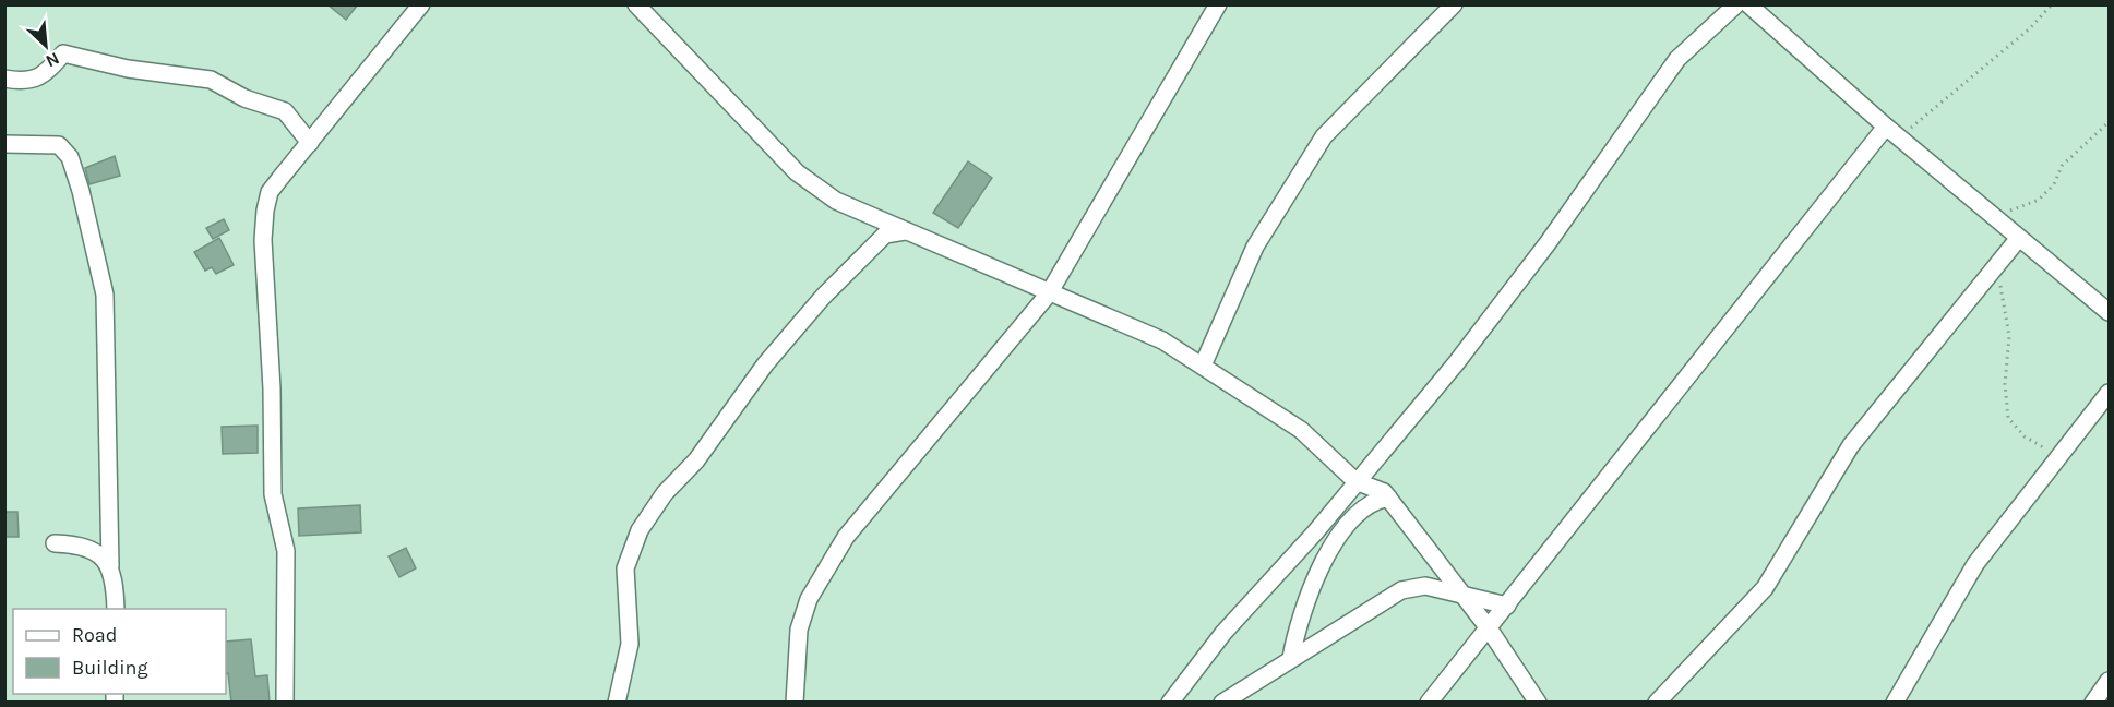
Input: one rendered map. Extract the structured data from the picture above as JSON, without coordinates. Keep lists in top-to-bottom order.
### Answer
{
  "legend": ["Road", "Building"],
  "north": "bottom right"
}
